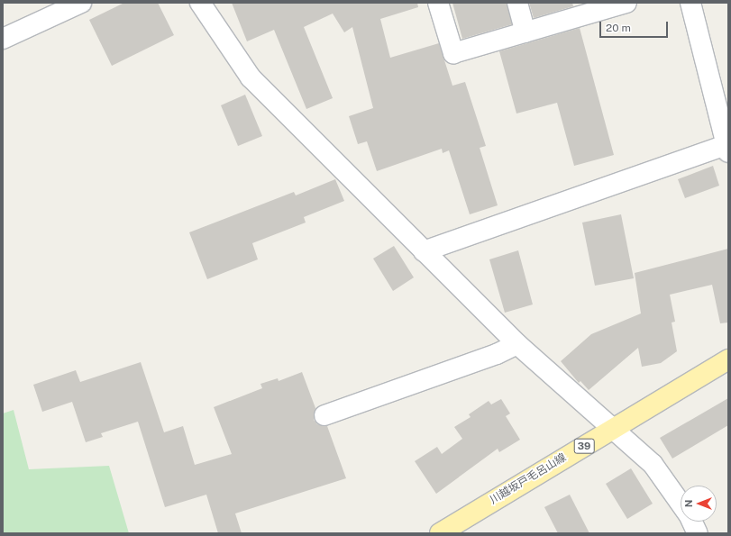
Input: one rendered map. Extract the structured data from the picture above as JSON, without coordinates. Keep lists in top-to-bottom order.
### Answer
{
  "streets": {
    "main road": ["39", "川越坂戸毛呂山線"]
  },
  "scale_bar": "20 m",
  "north": "left"
}
